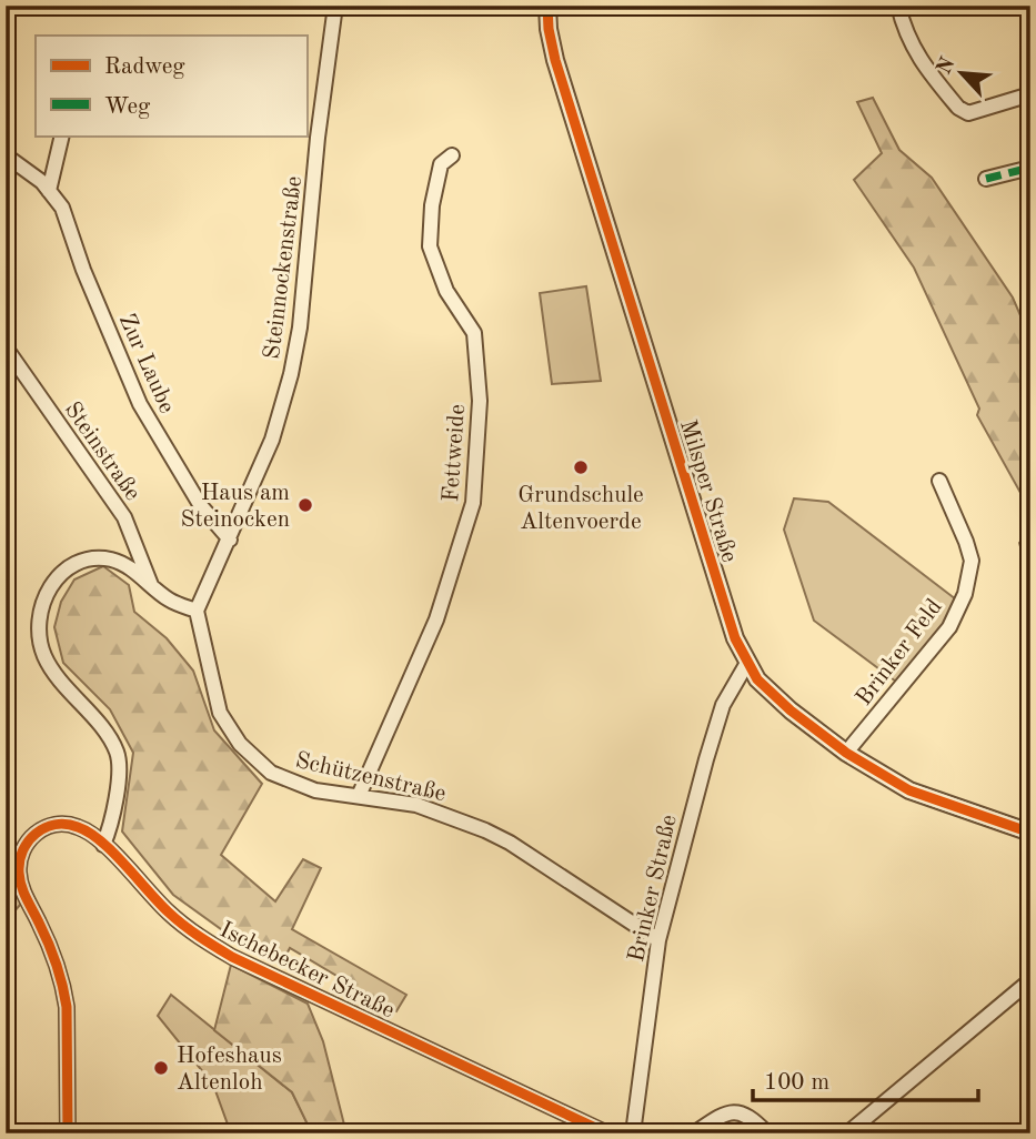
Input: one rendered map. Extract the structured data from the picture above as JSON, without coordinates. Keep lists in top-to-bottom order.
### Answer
{
  "streets": {
    "street": [
      "Steinnockenstraße",
      "Zur Laube",
      "Steinstraße",
      "Fettweide",
      "Milsper Straße",
      "Brinker Feld",
      "Schützenstraße",
      "Brinker Straße",
      "Ischebecker Straße"
    ]
  },
  "crossings": [
    ["Steinnockenstraße", "Zur Laube"],
    ["Steinnockenstraße", "Schützenstraße"],
    ["Fettweide", "Schützenstraße"],
    ["Milsper Straße", "Brinker Feld"],
    ["Milsper Straße", "Brinker Straße"],
    ["Schützenstraße", "Brinker Straße"]
  ],
  "places": ["Grundschule Altenvoerde", "Haus am Steinocken", "Hofeshaus Altenloh"],
  "legend": ["Radweg", "Weg"],
  "scale_bar": "100 m",
  "north": "top left"
}
